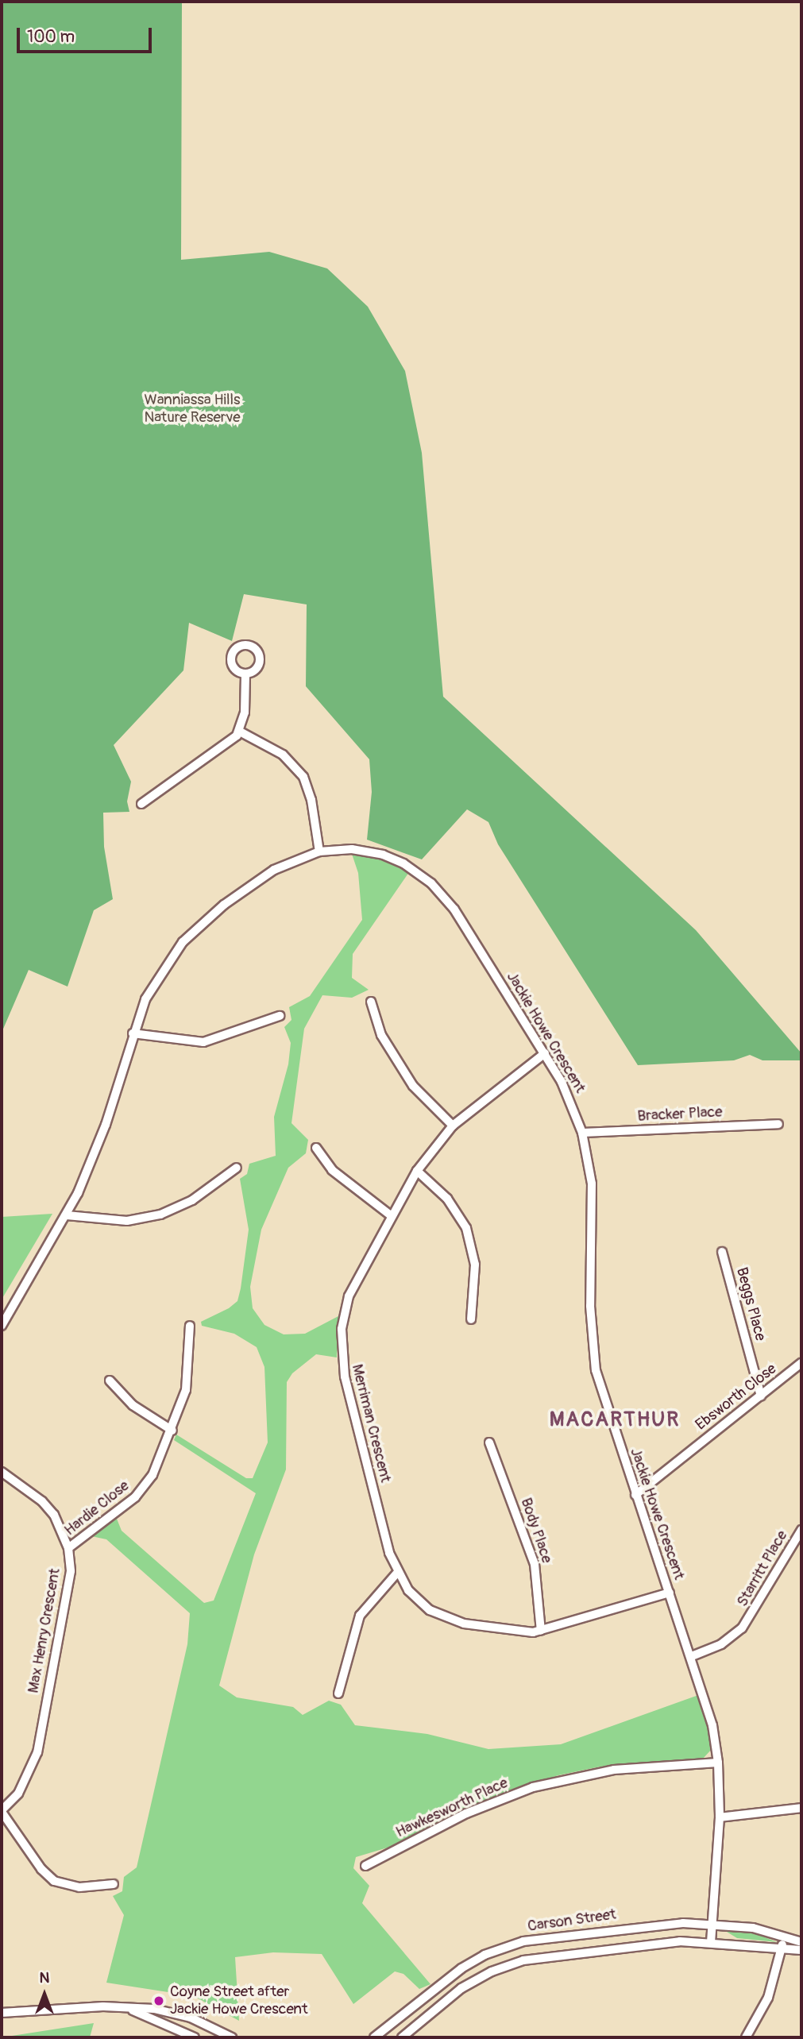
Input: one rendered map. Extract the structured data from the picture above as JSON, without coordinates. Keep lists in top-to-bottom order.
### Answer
{
  "streets": {
    "street": [
      "Jackie Howe Crescent",
      "Bracker Place",
      "Beggs Place",
      "Ebsworth Close",
      "Merriman Crescent",
      "Hardie Close",
      "Body Place",
      "Starritt Place",
      "Max Henry Crescent",
      "Hawkesworth Place",
      "Carson Street"
    ]
  },
  "crossings": [
    ["Jackie Howe Crescent", "Bracker Place"],
    ["Jackie Howe Crescent", "Ebsworth Close"],
    ["Jackie Howe Crescent", "Merriman Crescent"],
    ["Jackie Howe Crescent", "Starritt Place"],
    ["Jackie Howe Crescent", "Hawkesworth Place"],
    ["Jackie Howe Crescent", "Carson Street"],
    ["Beggs Place", "Ebsworth Close"],
    ["Merriman Crescent", "Body Place"],
    ["Hardie Close", "Max Henry Crescent"]
  ],
  "districts": ["MACARTHUR"],
  "parks": ["Wanniassa Hills Nature Reserve"],
  "places": ["Coyne Street after Jackie Howe Crescent"],
  "scale_bar": "100 m",
  "north": "top"
}
